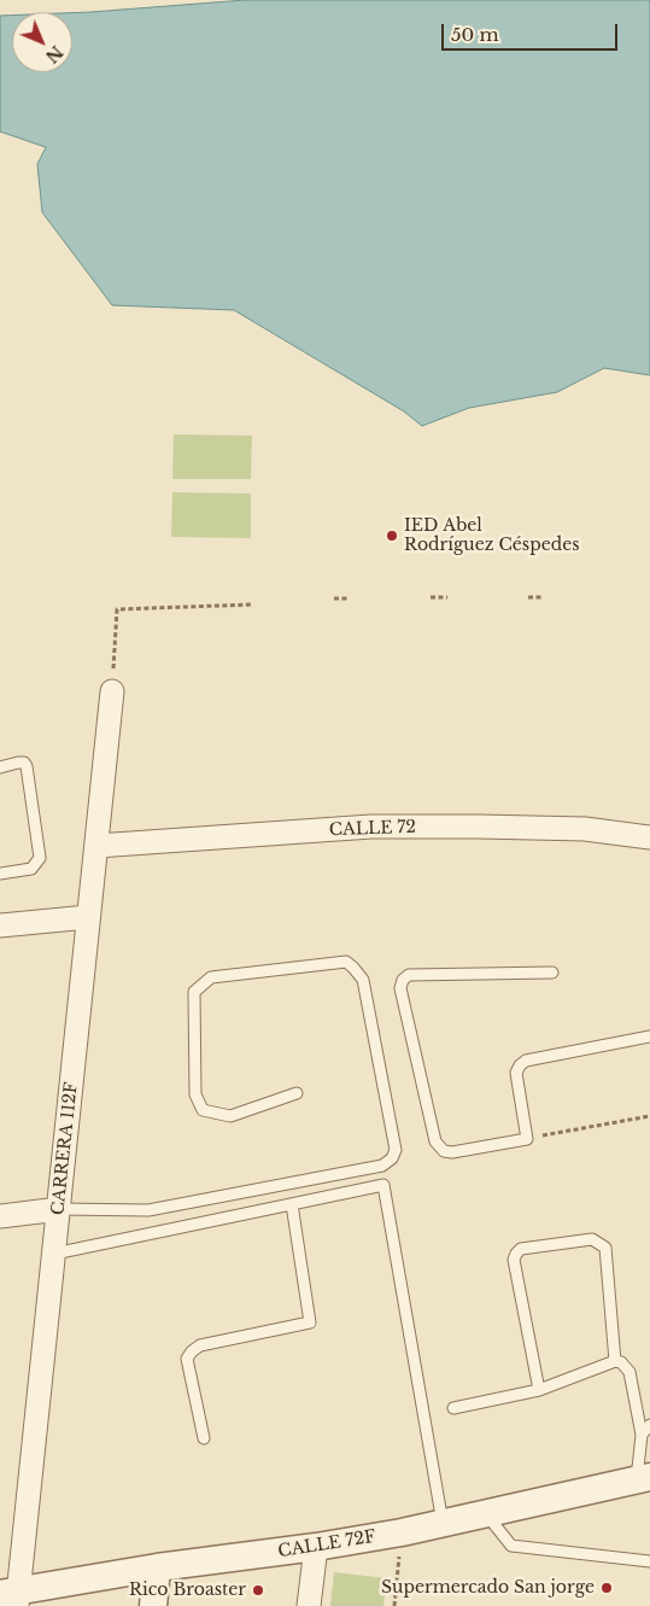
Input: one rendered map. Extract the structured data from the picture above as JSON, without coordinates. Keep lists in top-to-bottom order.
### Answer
{
  "streets": {
    "street": ["CALLE 72", "CARRERA 112F", "CALLE 72F"]
  },
  "crossings": [
    ["CALLE 72", "CARRERA 112F"],
    ["CARRERA 112F", "CALLE 72F"]
  ],
  "places": ["IED Abel Rodríguez Céspedes", "Supermercado San jorge", "Rico Broaster"],
  "scale_bar": "50 m",
  "north": "bottom right"
}
